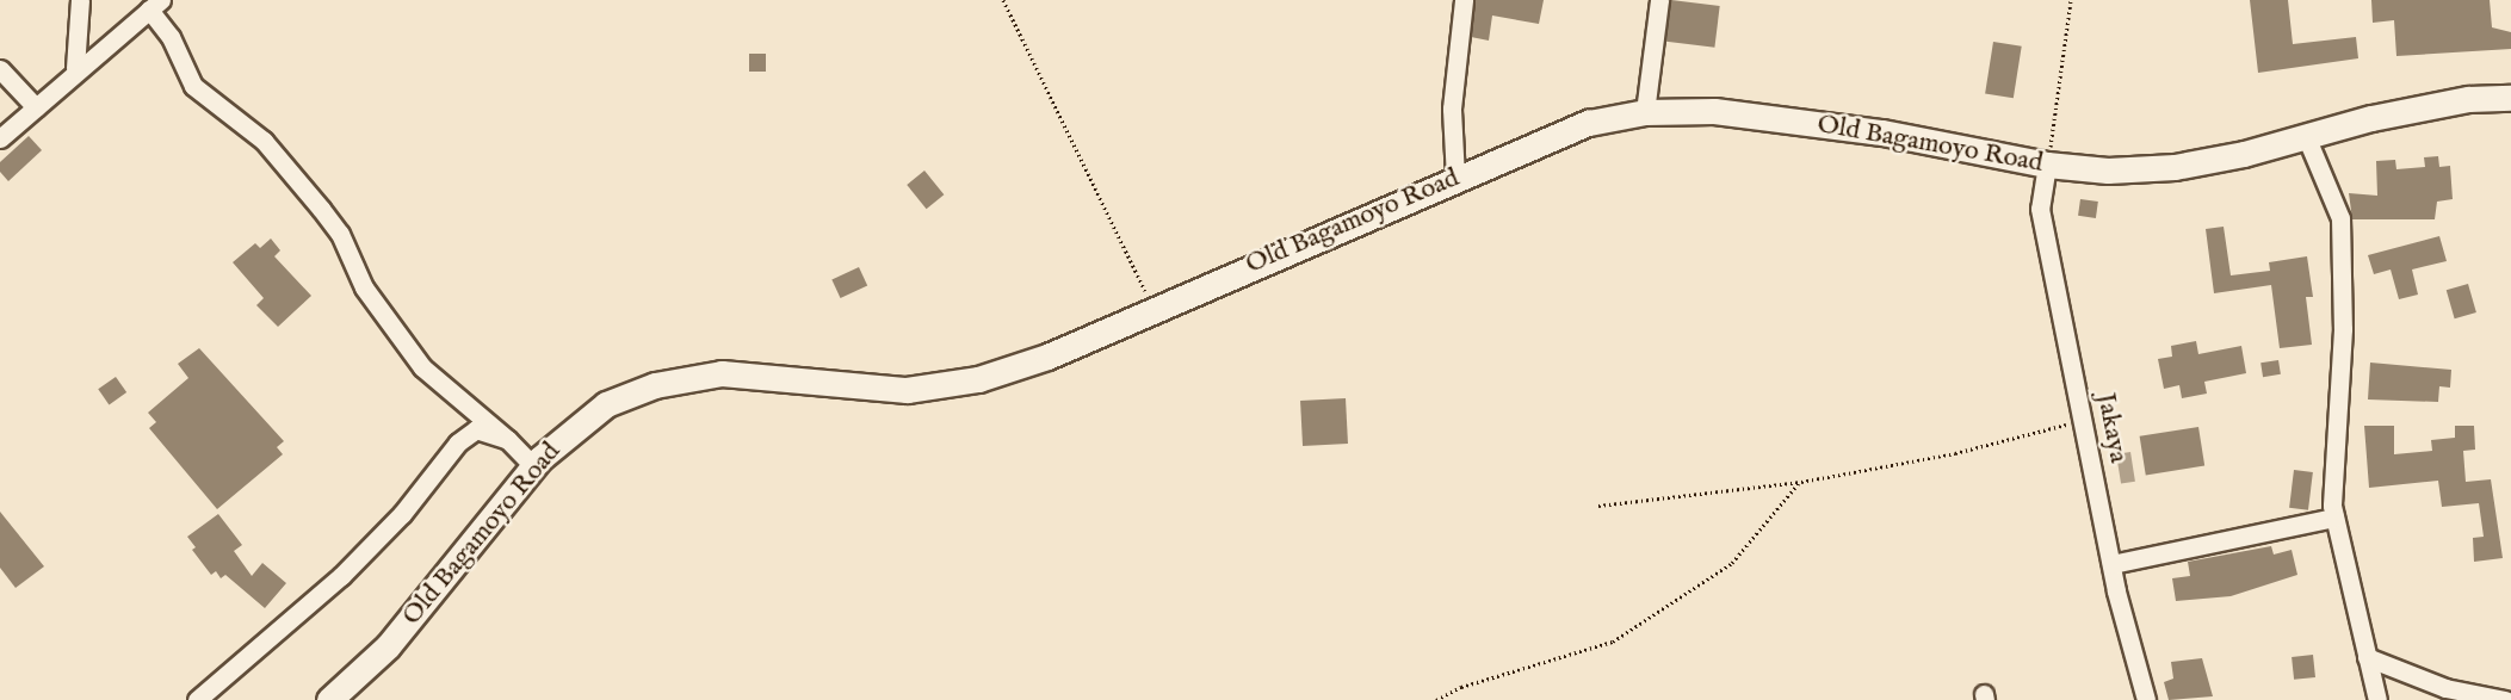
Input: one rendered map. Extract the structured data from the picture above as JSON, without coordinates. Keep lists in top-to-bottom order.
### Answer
{
  "streets": {
    "street": ["Old Bagamoyo Road", "Jakaya"]
  },
  "crossings": [
    ["Old Bagamoyo Road", "Jakaya"]
  ]
}
